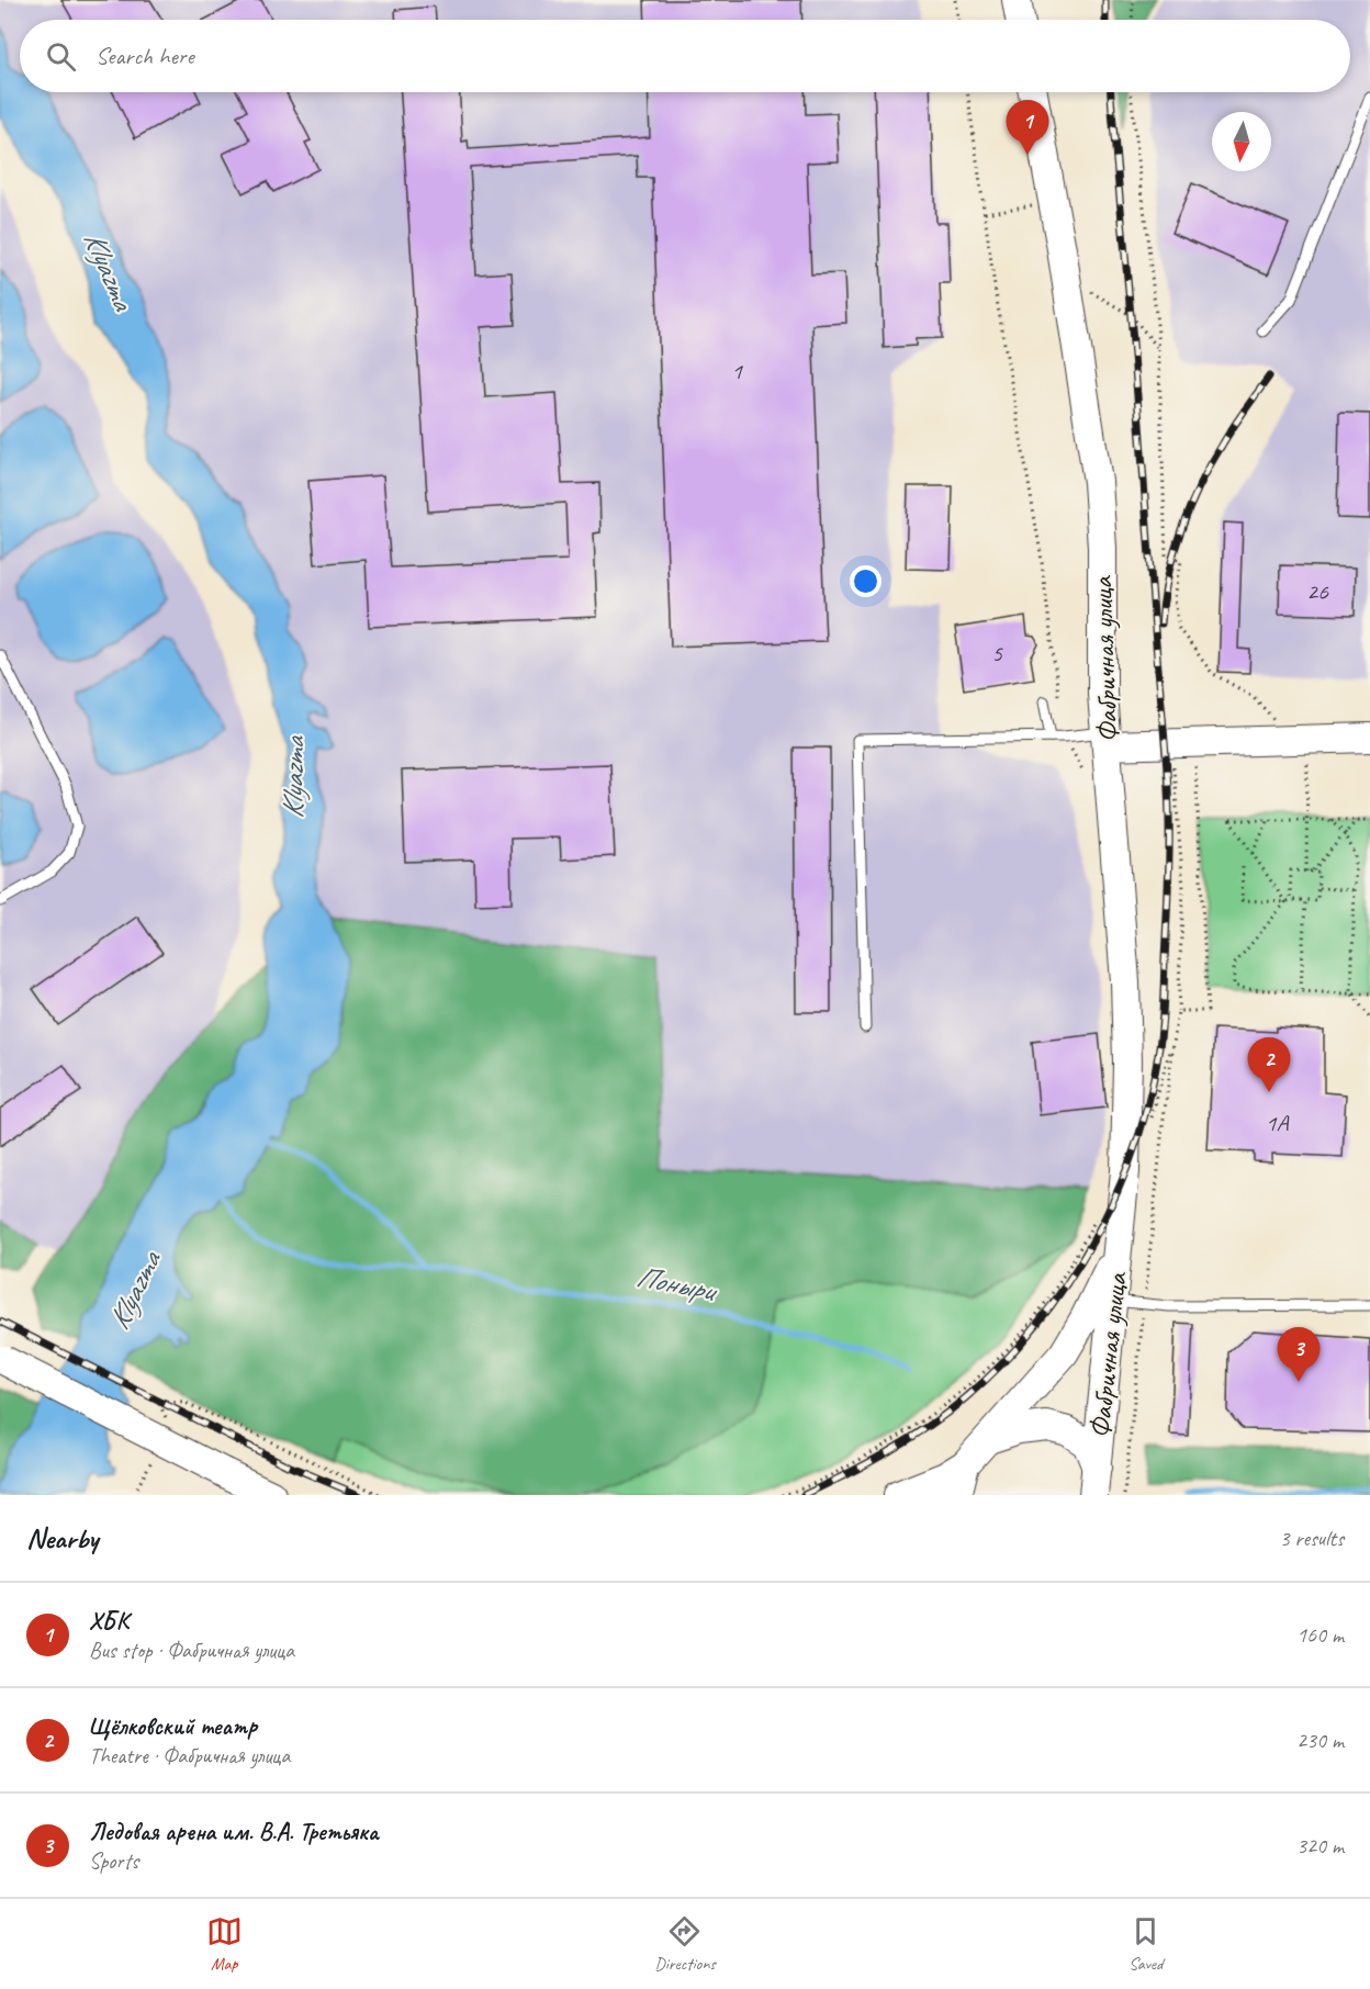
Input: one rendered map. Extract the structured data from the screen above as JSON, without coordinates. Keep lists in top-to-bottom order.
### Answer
{
  "streets": {
    "street": ["Фабричная улица"]
  },
  "water": ["Klyazma", "Поныри"],
  "house_numbers": [
    "1",
    "26",
    "5",
    "1А"
  ],
  "north": "bottom",
  "page": {
    "search": "Search here",
    "pins": ["1", "2", "3"],
    "heading": ["Nearby", "3 results"],
    "list": [
      {
        "mark": "1",
        "name": "ХБК",
        "note": "Bus stop · Фабричная улица",
        "value": "160 m"
      },
      {
        "mark": "2",
        "name": "Щёлковский театр",
        "note": "Theatre · Фабричная улица",
        "value": "230 m"
      },
      {
        "mark": "3",
        "name": "Ледовая арена им. В.А. Третьяка",
        "note": "Sports",
        "value": "320 m"
      }
    ],
    "nav": ["Map", "Directions", "Saved"]
  }
}
